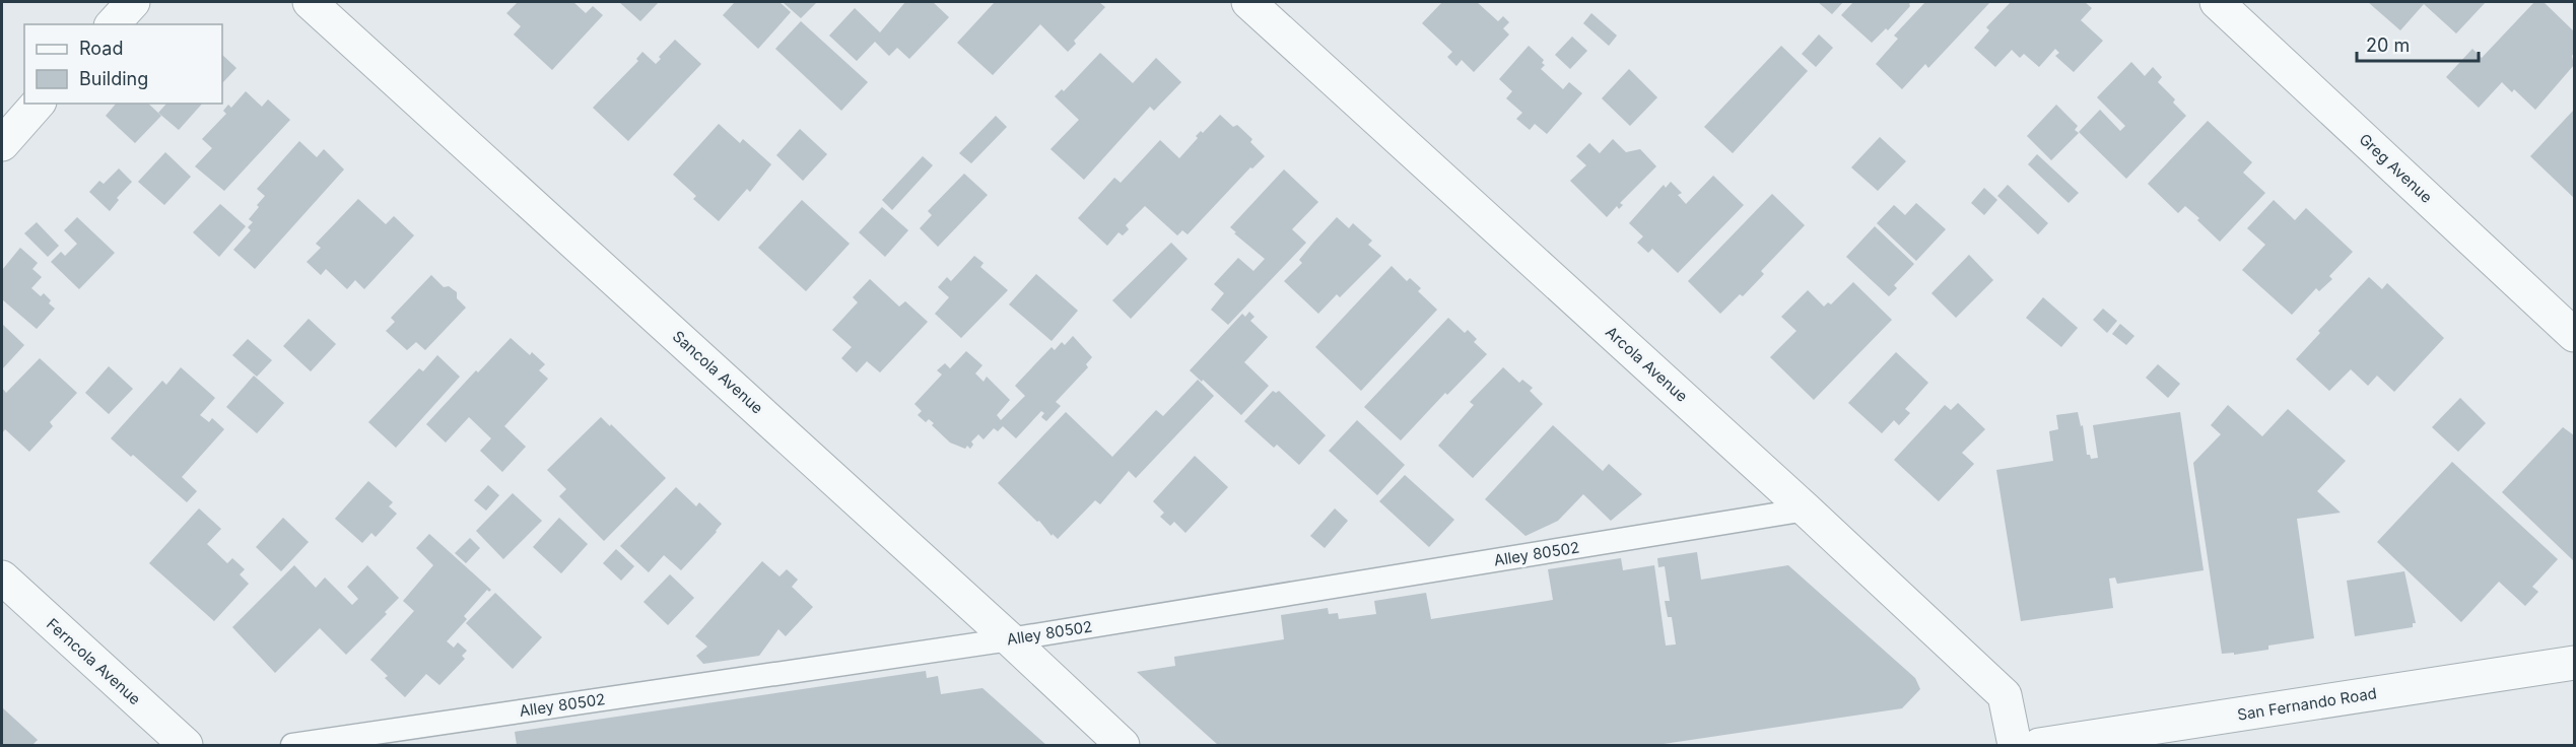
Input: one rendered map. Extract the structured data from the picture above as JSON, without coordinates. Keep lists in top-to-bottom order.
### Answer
{
  "streets": {
    "street": [
      "Greg Avenue",
      "Arcola Avenue",
      "Sancola Avenue",
      "Ferncola Avenue",
      "San Fernando Road"
    ],
    "lane": ["Alley 80502"]
  },
  "crossings": [
    ["Arcola Avenue", "Alley 80502"],
    ["Sancola Avenue", "Alley 80502"]
  ],
  "legend": ["Road", "Building"],
  "scale_bar": "20 m"
}
